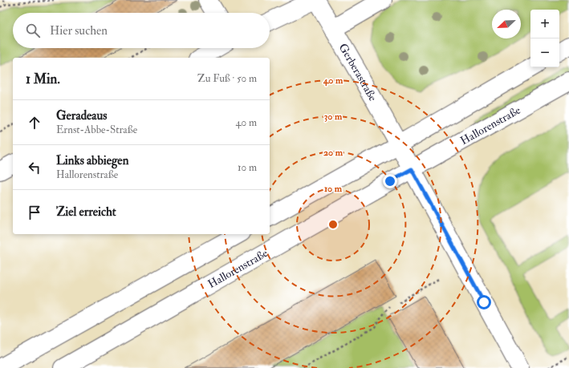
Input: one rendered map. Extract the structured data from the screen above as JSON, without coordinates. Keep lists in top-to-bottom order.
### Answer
{
  "streets": {
    "street": ["Gerberastraße", "Hallorenstraße"]
  },
  "north": "bottom left",
  "page": {
    "map_buttons": ["+", "−"],
    "search": "Hier suchen",
    "heading": ["1 Min.", "Zu Fuß · 50 m"],
    "list": [
      ["Geradeaus", "Ernst-Abbe-Straße", "40 m"],
      ["Links abbiegen", "Hallorenstraße", "10 m"],
      "Ziel erreicht"
    ]
  },
  "rings": [
    "40 m",
    "30 m",
    "20 m",
    "10 m"
  ]
}
